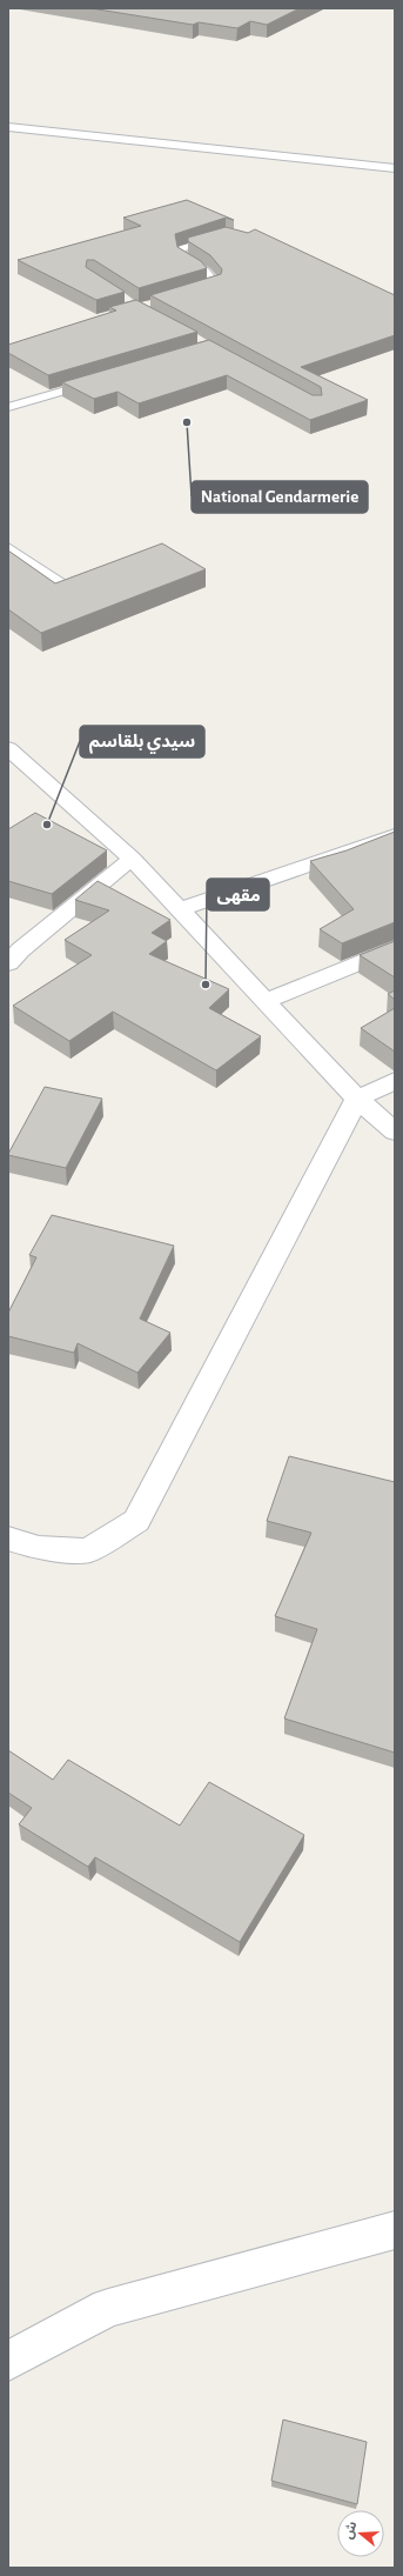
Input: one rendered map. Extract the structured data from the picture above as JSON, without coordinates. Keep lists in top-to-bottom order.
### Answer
{
  "places": ["National Gendarmerie", "سيدي بلقاسم", "مقهى"],
  "north": "left"
}
